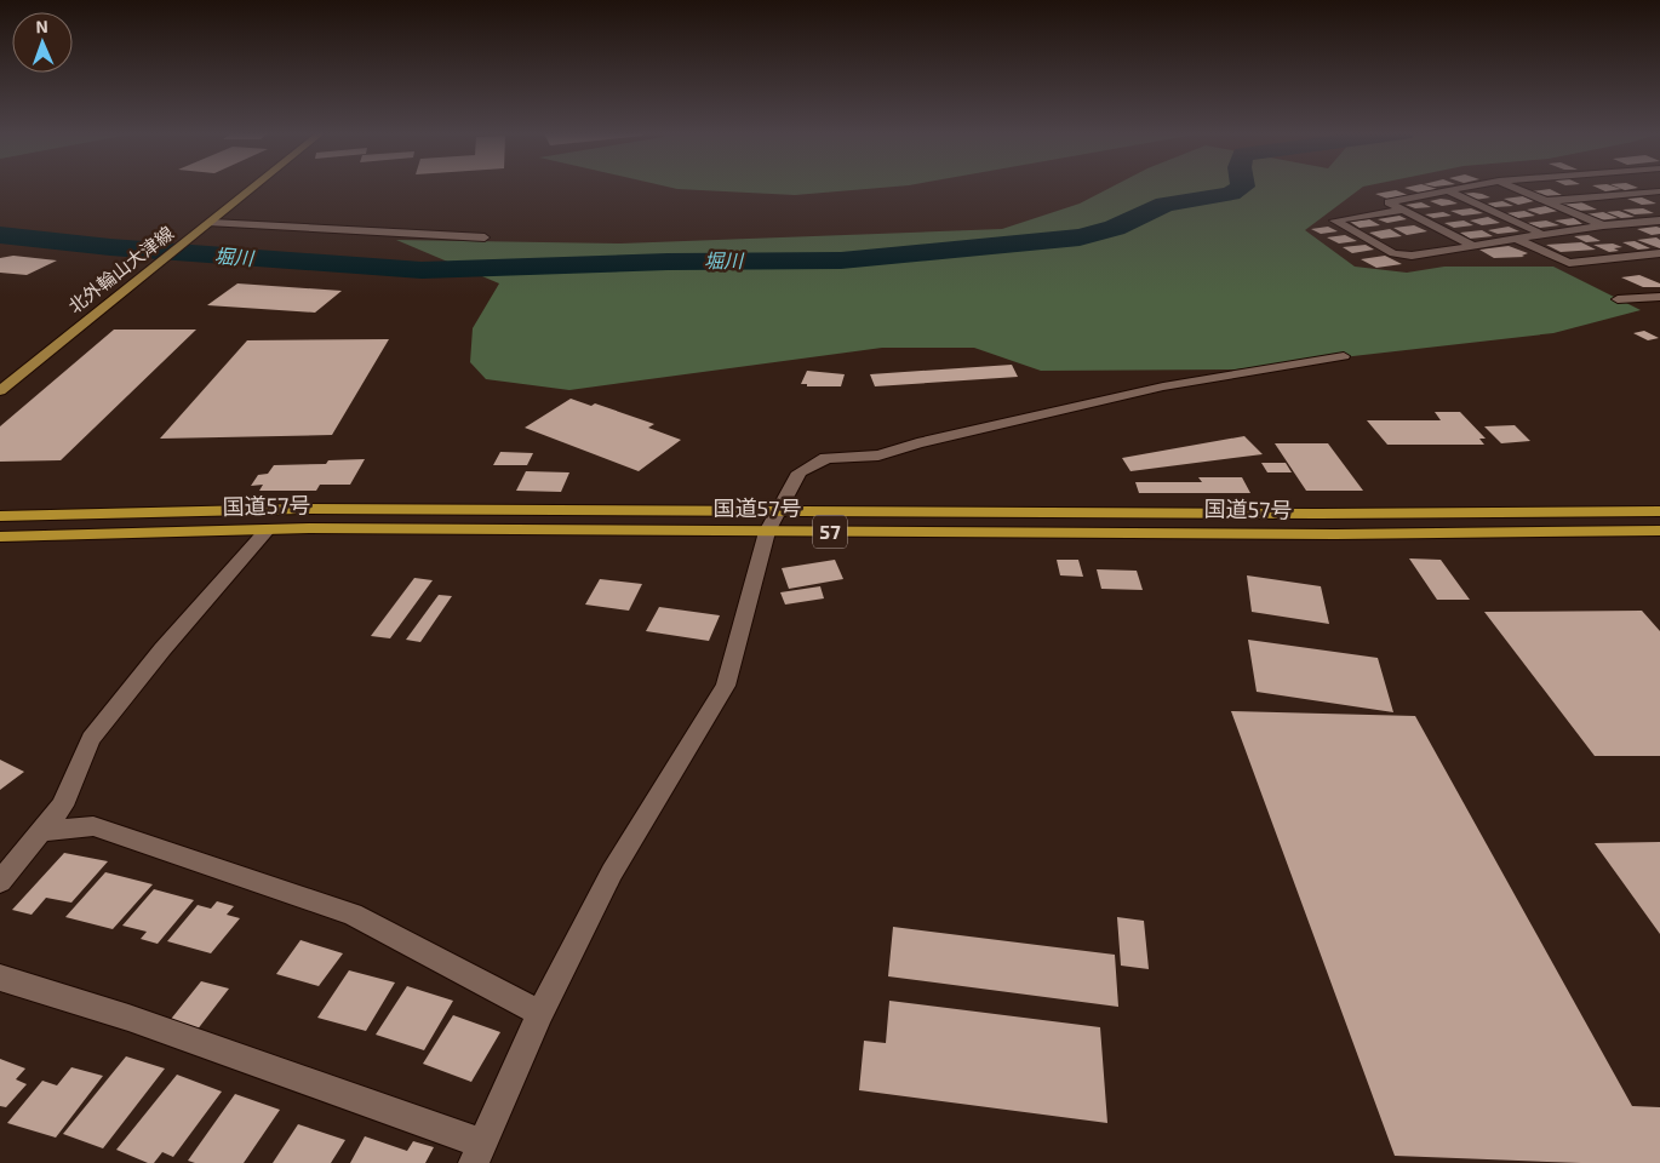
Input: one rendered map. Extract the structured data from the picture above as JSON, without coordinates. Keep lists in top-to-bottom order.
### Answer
{
  "streets": {
    "highway": ["国道57号", "57"],
    "main road": ["北外輪山大津線"]
  },
  "water": ["堀川"],
  "north": "top"
}
